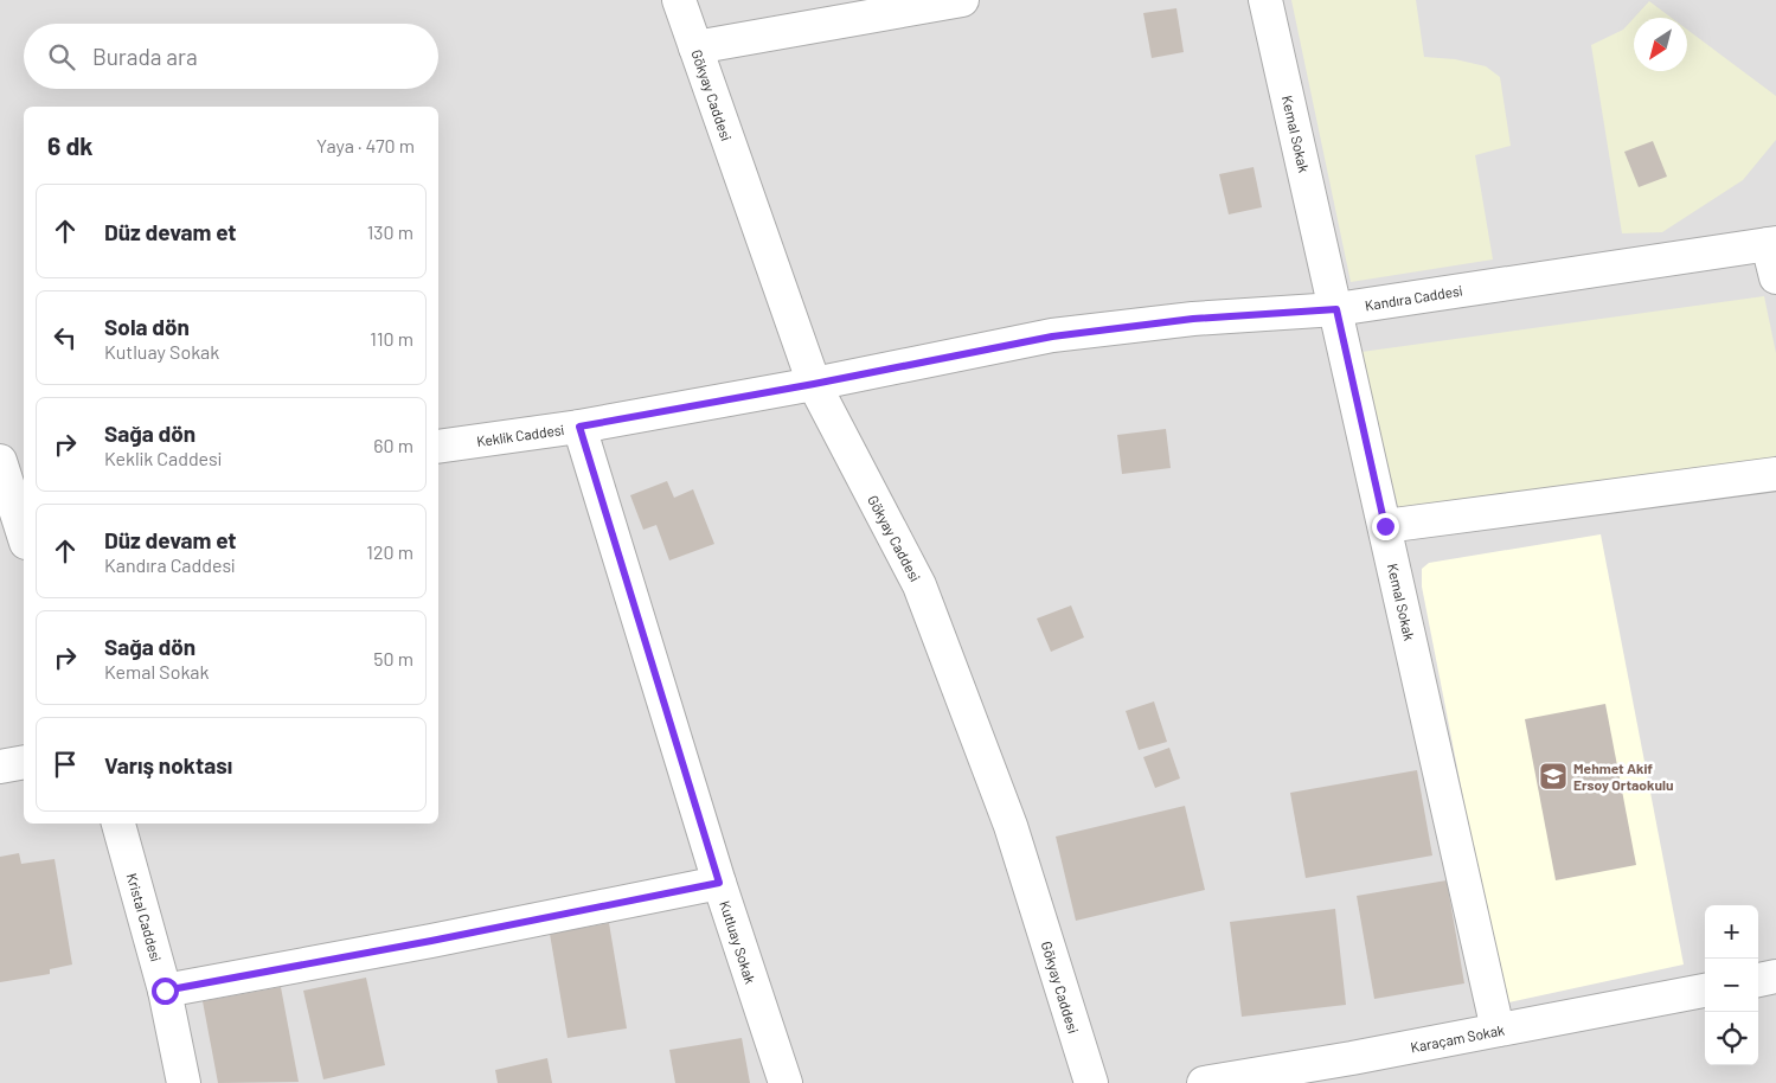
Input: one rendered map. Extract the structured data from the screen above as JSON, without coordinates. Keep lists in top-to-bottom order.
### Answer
{
  "streets": {
    "street": [
      "Gökyay Caddesi",
      "Kemal Sokak",
      "Kandıra Caddesi",
      "Keklik Caddesi",
      "Kristal Caddesi",
      "Kutluay Sokak",
      "Karaçam Sokak"
    ]
  },
  "crossings": [
    ["Gökyay Caddesi", "Kandıra Caddesi"],
    ["Gökyay Caddesi", "Keklik Caddesi"],
    ["Kemal Sokak", "Kandıra Caddesi"],
    ["Kemal Sokak", "Karaçam Sokak"],
    ["Kandıra Caddesi", "Keklik Caddesi"],
    ["Keklik Caddesi", "Kutluay Sokak"]
  ],
  "places": {
    "school or university": ["Mehmet Akif Ersoy Ortaokulu"]
  },
  "north": "bottom left",
  "page": {
    "search": "Burada ara",
    "heading": ["6 dk", "Yaya · 470 m"],
    "list": [
      ["Düz devam et", "130 m"],
      ["Sola dön", "Kutluay Sokak", "110 m"],
      ["Sağa dön", "Keklik Caddesi", "60 m"],
      ["Düz devam et", "Kandıra Caddesi", "120 m"],
      ["Sağa dön", "Kemal Sokak", "50 m"],
      "Varış noktası"
    ],
    "map_buttons": ["+", "−"]
  }
}
